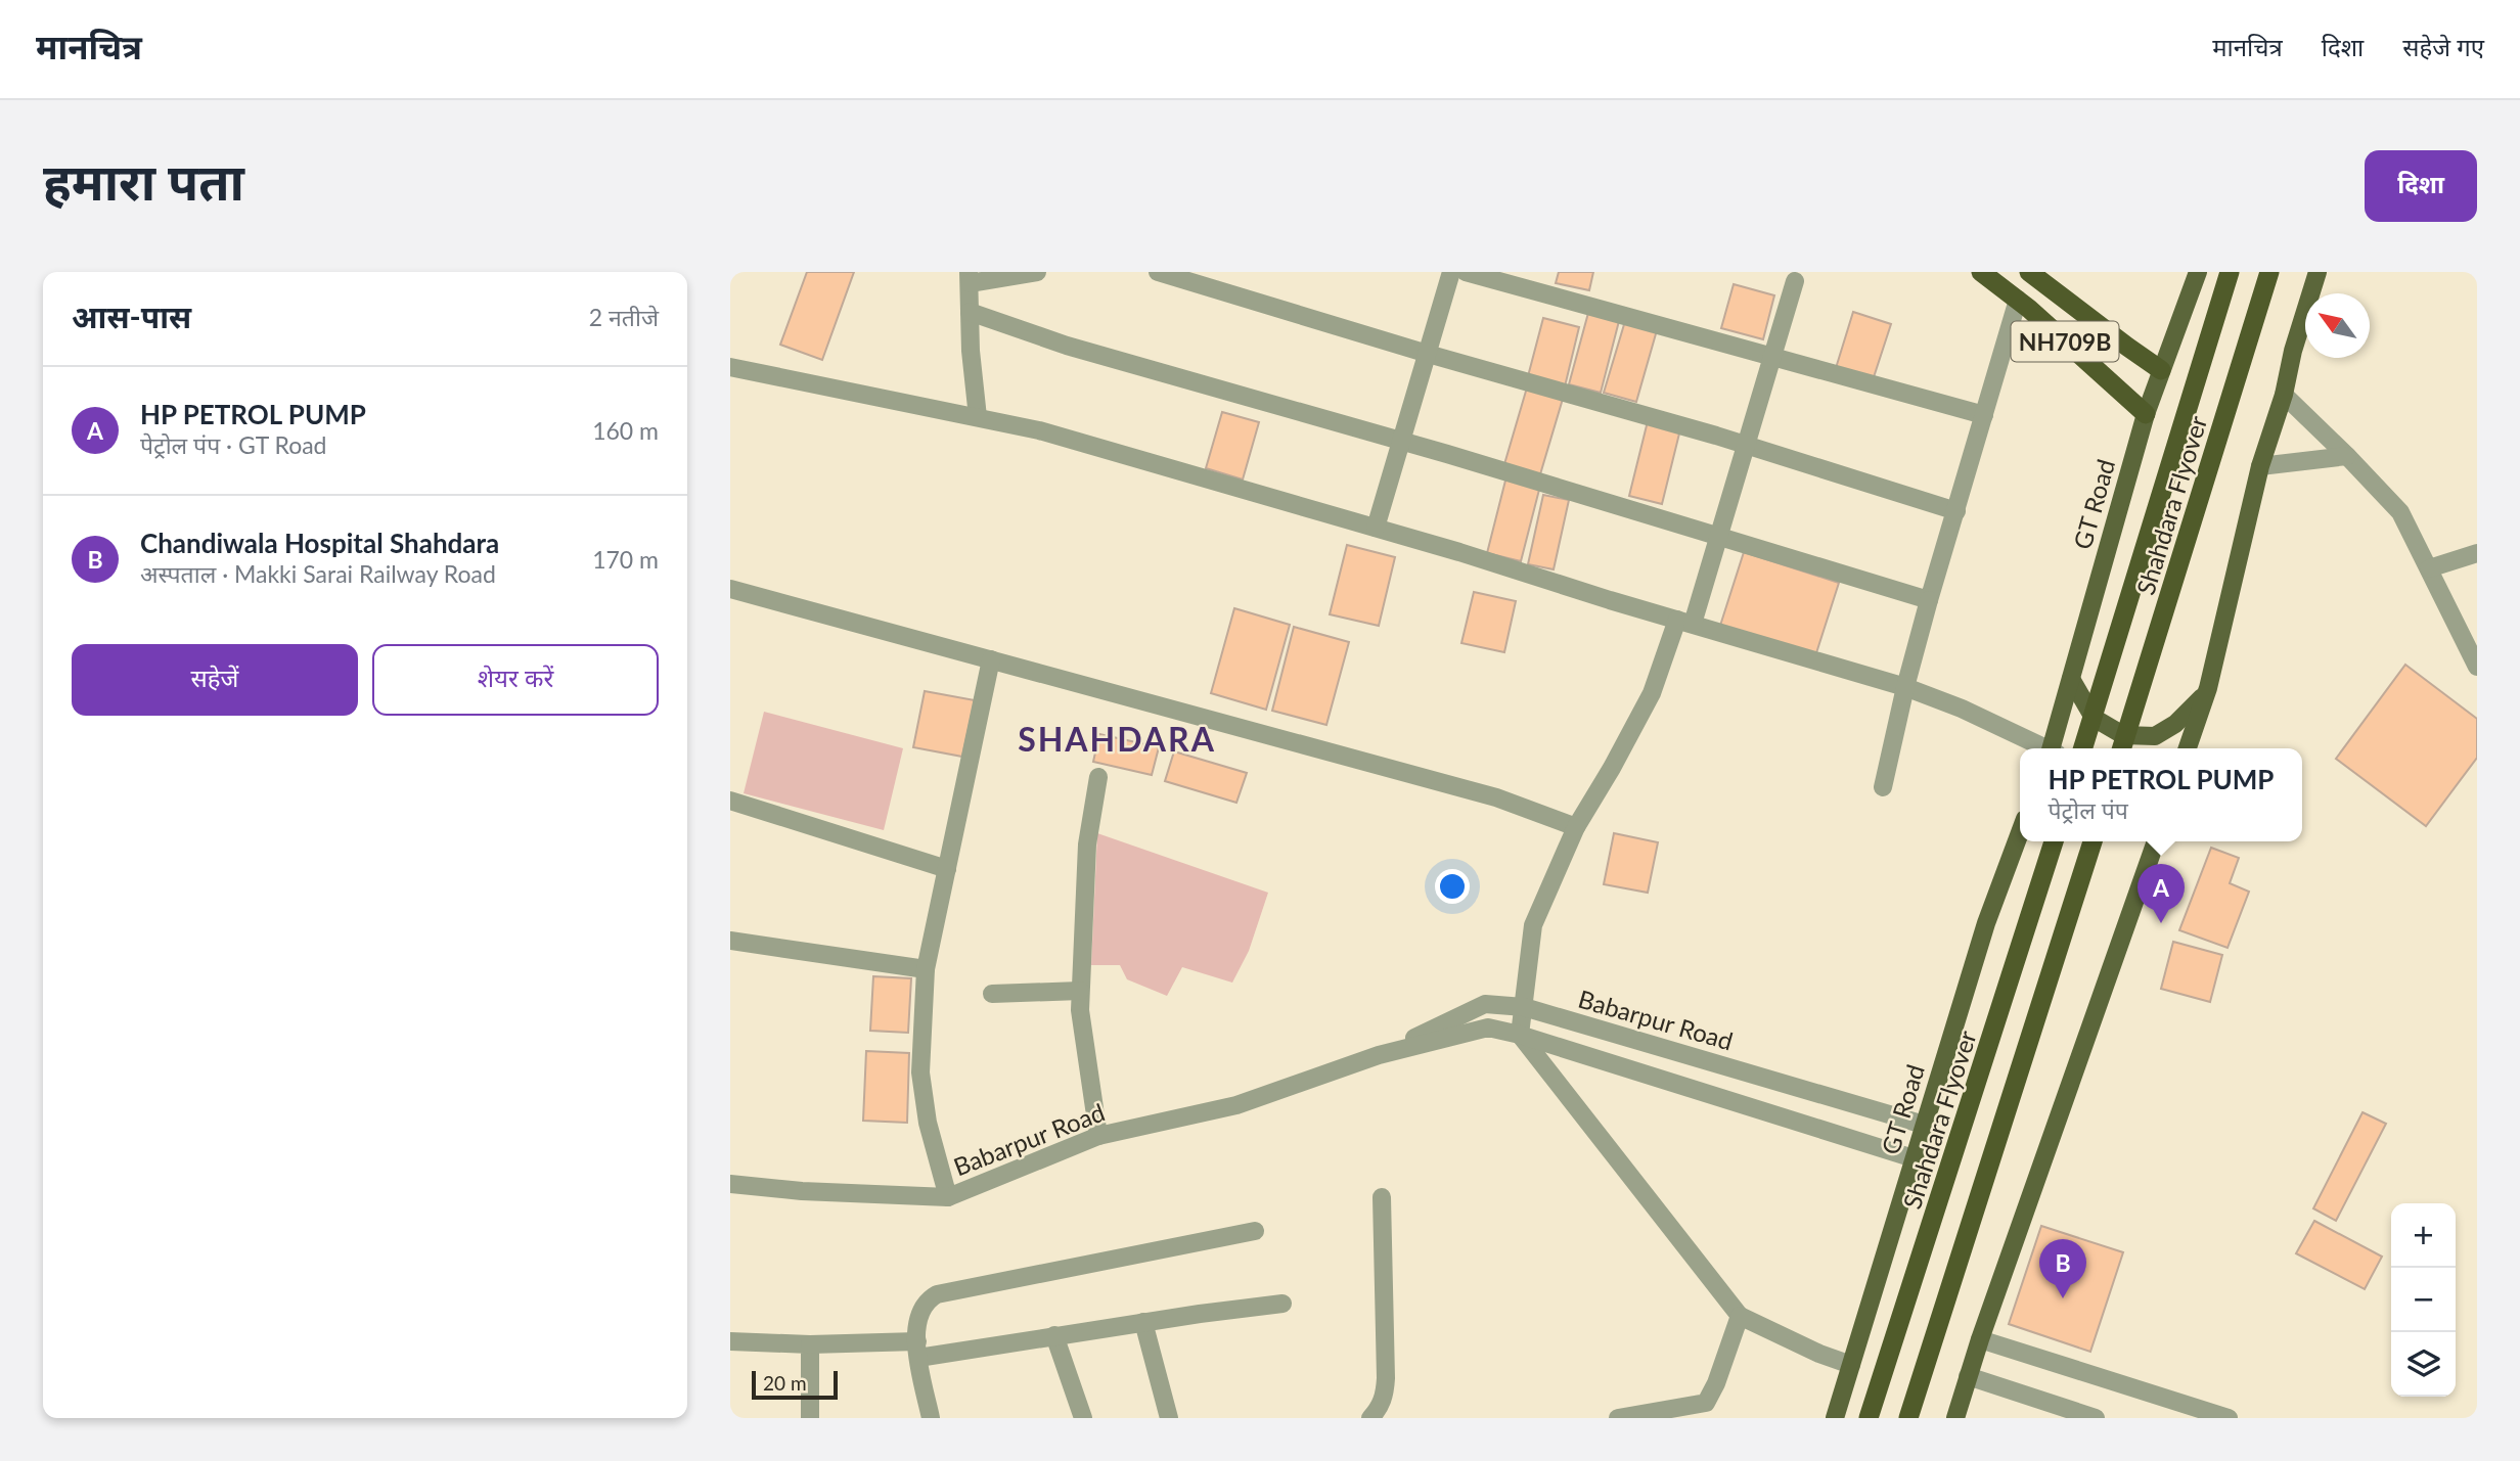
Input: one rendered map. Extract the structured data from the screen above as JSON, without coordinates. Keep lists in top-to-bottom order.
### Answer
{
  "streets": {
    "highway": ["NH709B", "Shahdara Flyover"],
    "main road": ["GT Road"],
    "street": ["Babarpur Road"]
  },
  "crossings": [
    ["NH709B", "GT Road"],
    ["GT Road", "Babarpur Road"]
  ],
  "districts": ["SHAHDARA"],
  "scale_bar": "20 m",
  "north": "top left",
  "page": {
    "header": "मानचित्र",
    "nav": ["मानचित्र", "दिशा", "सहेजे गए"],
    "buttons": [
      "दिशा",
      ["सहेजें", "शेयर करें"]
    ],
    "title": "हमारा पता",
    "heading": ["आस-पास", "2 नतीजे"],
    "list": [
      {
        "mark": "A",
        "name": "HP PETROL PUMP",
        "note": "पेट्रोल पंप · GT Road",
        "value": "160 m"
      },
      {
        "mark": "B",
        "name": "Chandiwala Hospital Shahdara",
        "note": "अस्पताल · Makki Sarai Railway Road",
        "value": "170 m"
      }
    ],
    "popup": ["HP PETROL PUMP", "पेट्रोल पंप"],
    "pins": ["A", "B"],
    "map_buttons": ["+", "−"],
    "scale": "20 m"
  }
}
